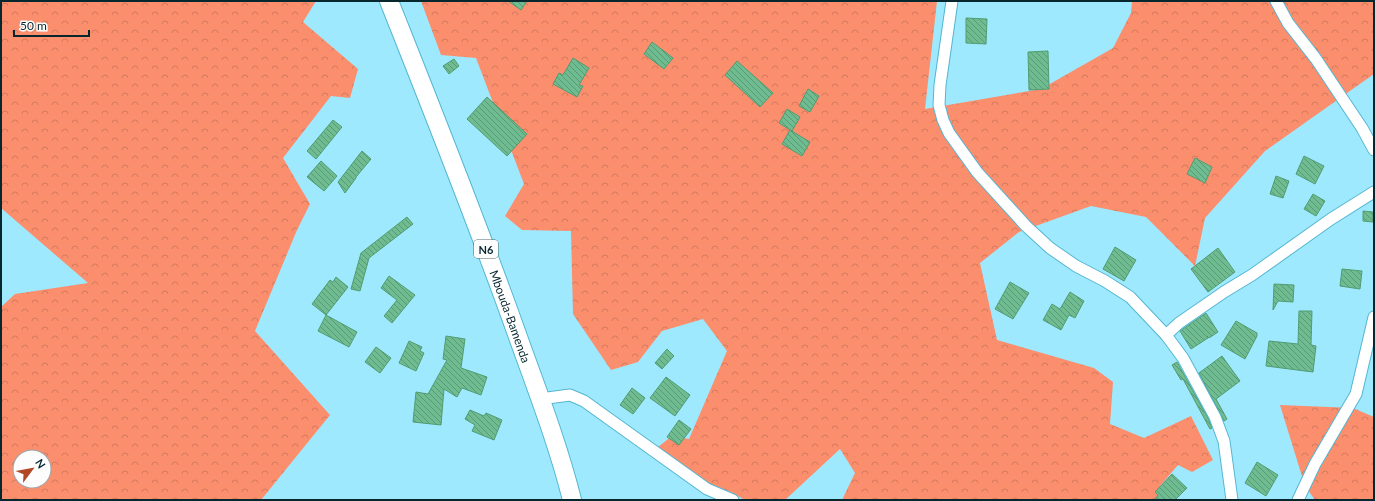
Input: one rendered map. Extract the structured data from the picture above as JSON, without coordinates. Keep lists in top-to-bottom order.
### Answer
{
  "streets": {
    "highway": ["N6", "Mbouda-Bamenda"]
  },
  "scale_bar": "50 m",
  "north": "top right"
}
